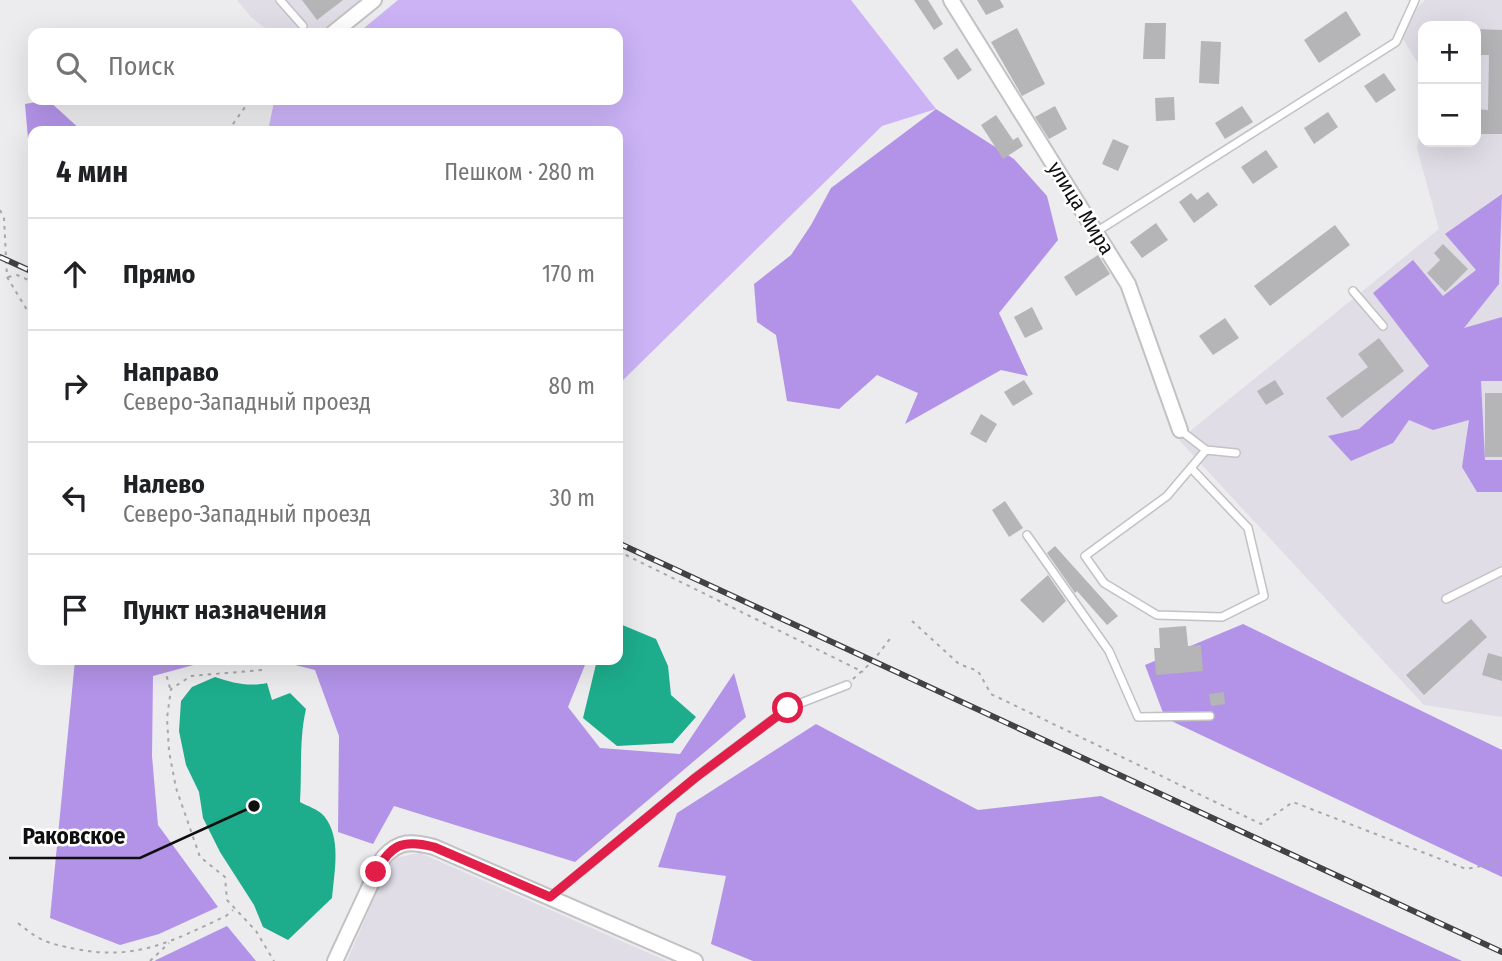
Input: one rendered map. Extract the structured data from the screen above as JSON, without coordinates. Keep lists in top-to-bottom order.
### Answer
{
  "streets": {
    "street": ["улица Мира"]
  },
  "places": ["Раковское"],
  "page": {
    "map_buttons": ["+", "−"],
    "search": "Поиск",
    "heading": ["4 мин", "Пешком · 280 m"],
    "list": [
      ["Прямо", "170 m"],
      ["Направо", "Северо-Западный проезд", "80 m"],
      ["Налево", "Северо-Западный проезд", "30 m"],
      "Пункт назначения"
    ]
  }
}
